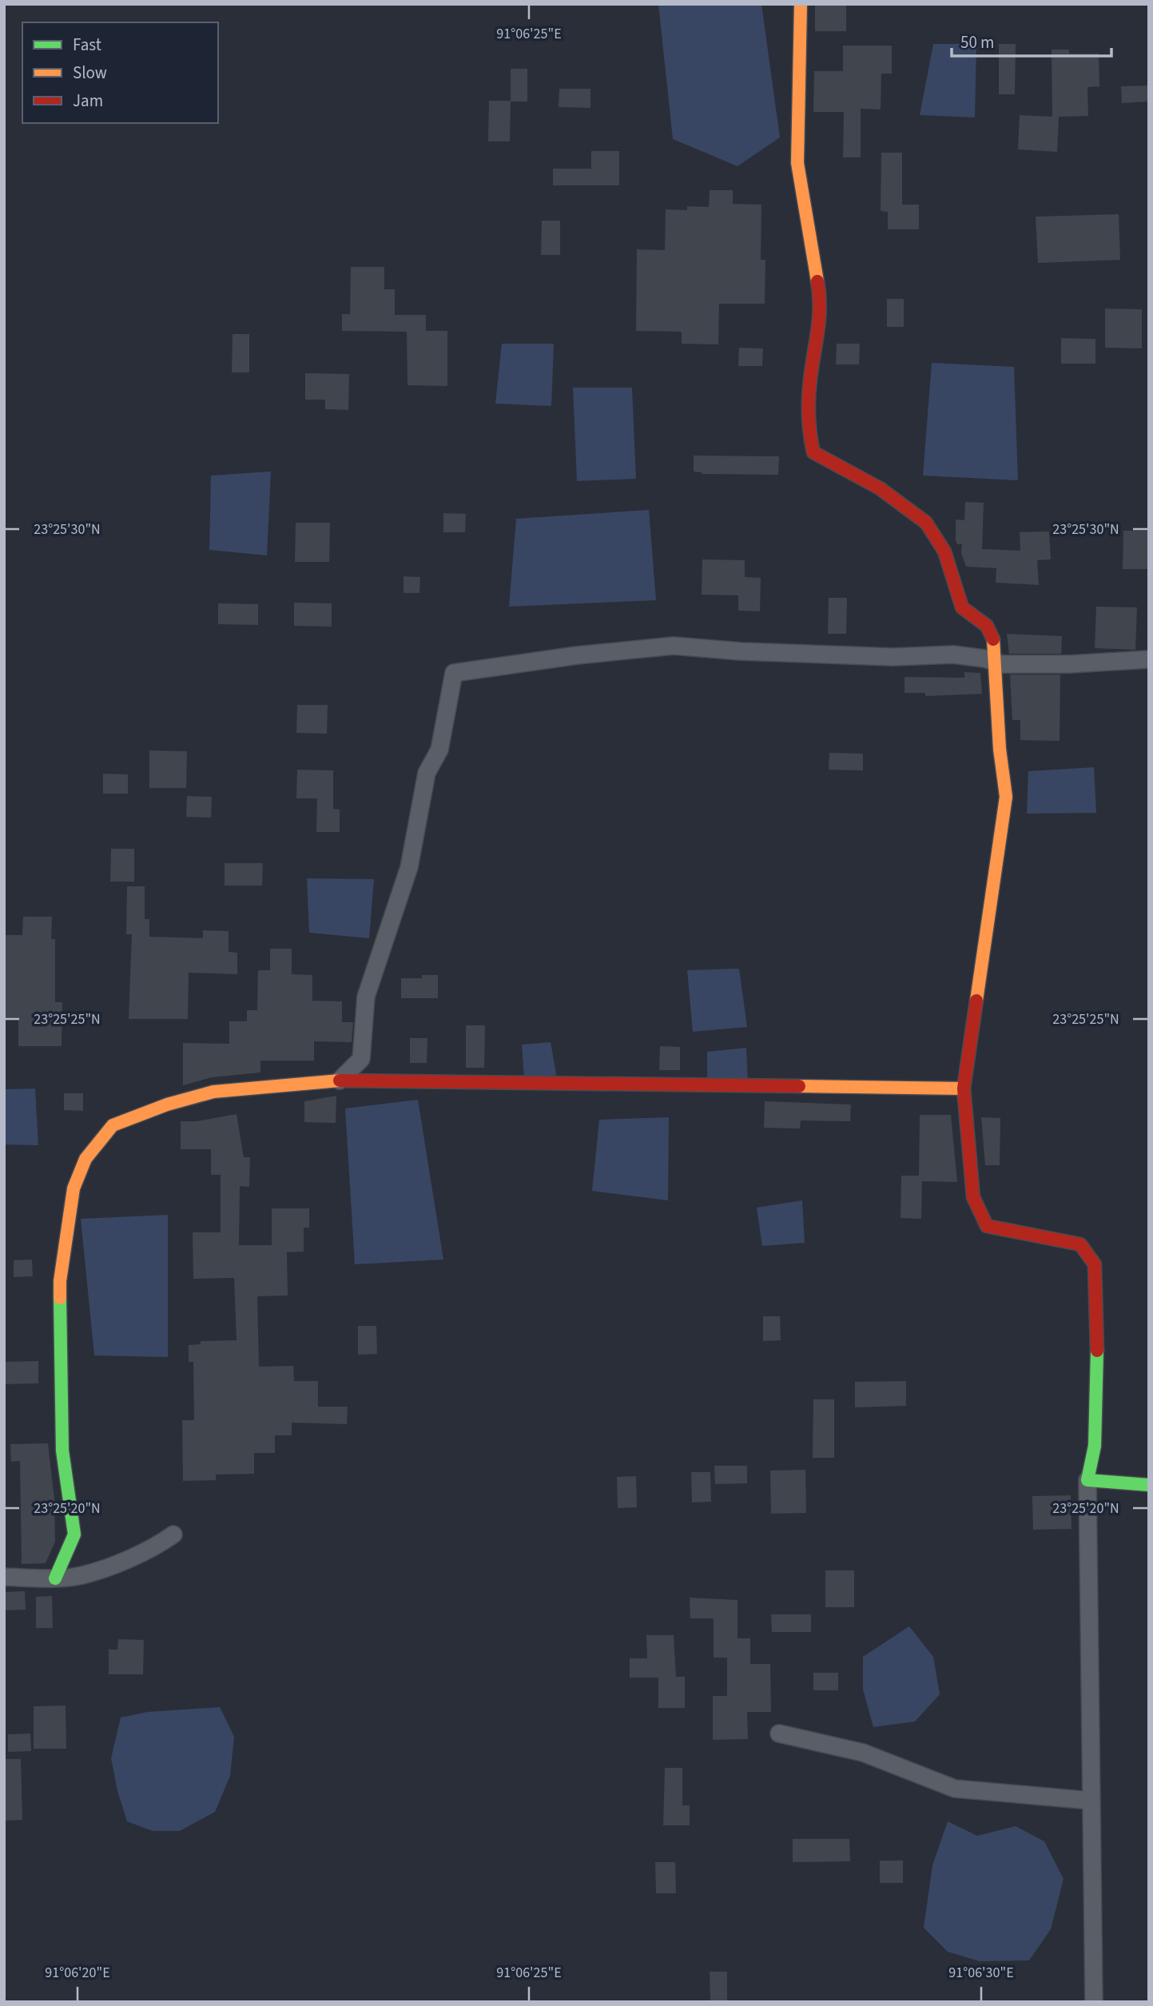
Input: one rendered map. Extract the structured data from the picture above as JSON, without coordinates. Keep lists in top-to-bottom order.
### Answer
{
  "legend": ["Fast", "Slow", "Jam"],
  "scale_bar": "50 m",
  "coordinates": [
    "91°06'25\"E",
    "23°25'30\"N",
    "23°25'25\"N",
    "23°25'20\"N",
    "91°06'20\"E",
    "91°06'30\"E"
  ]
}
